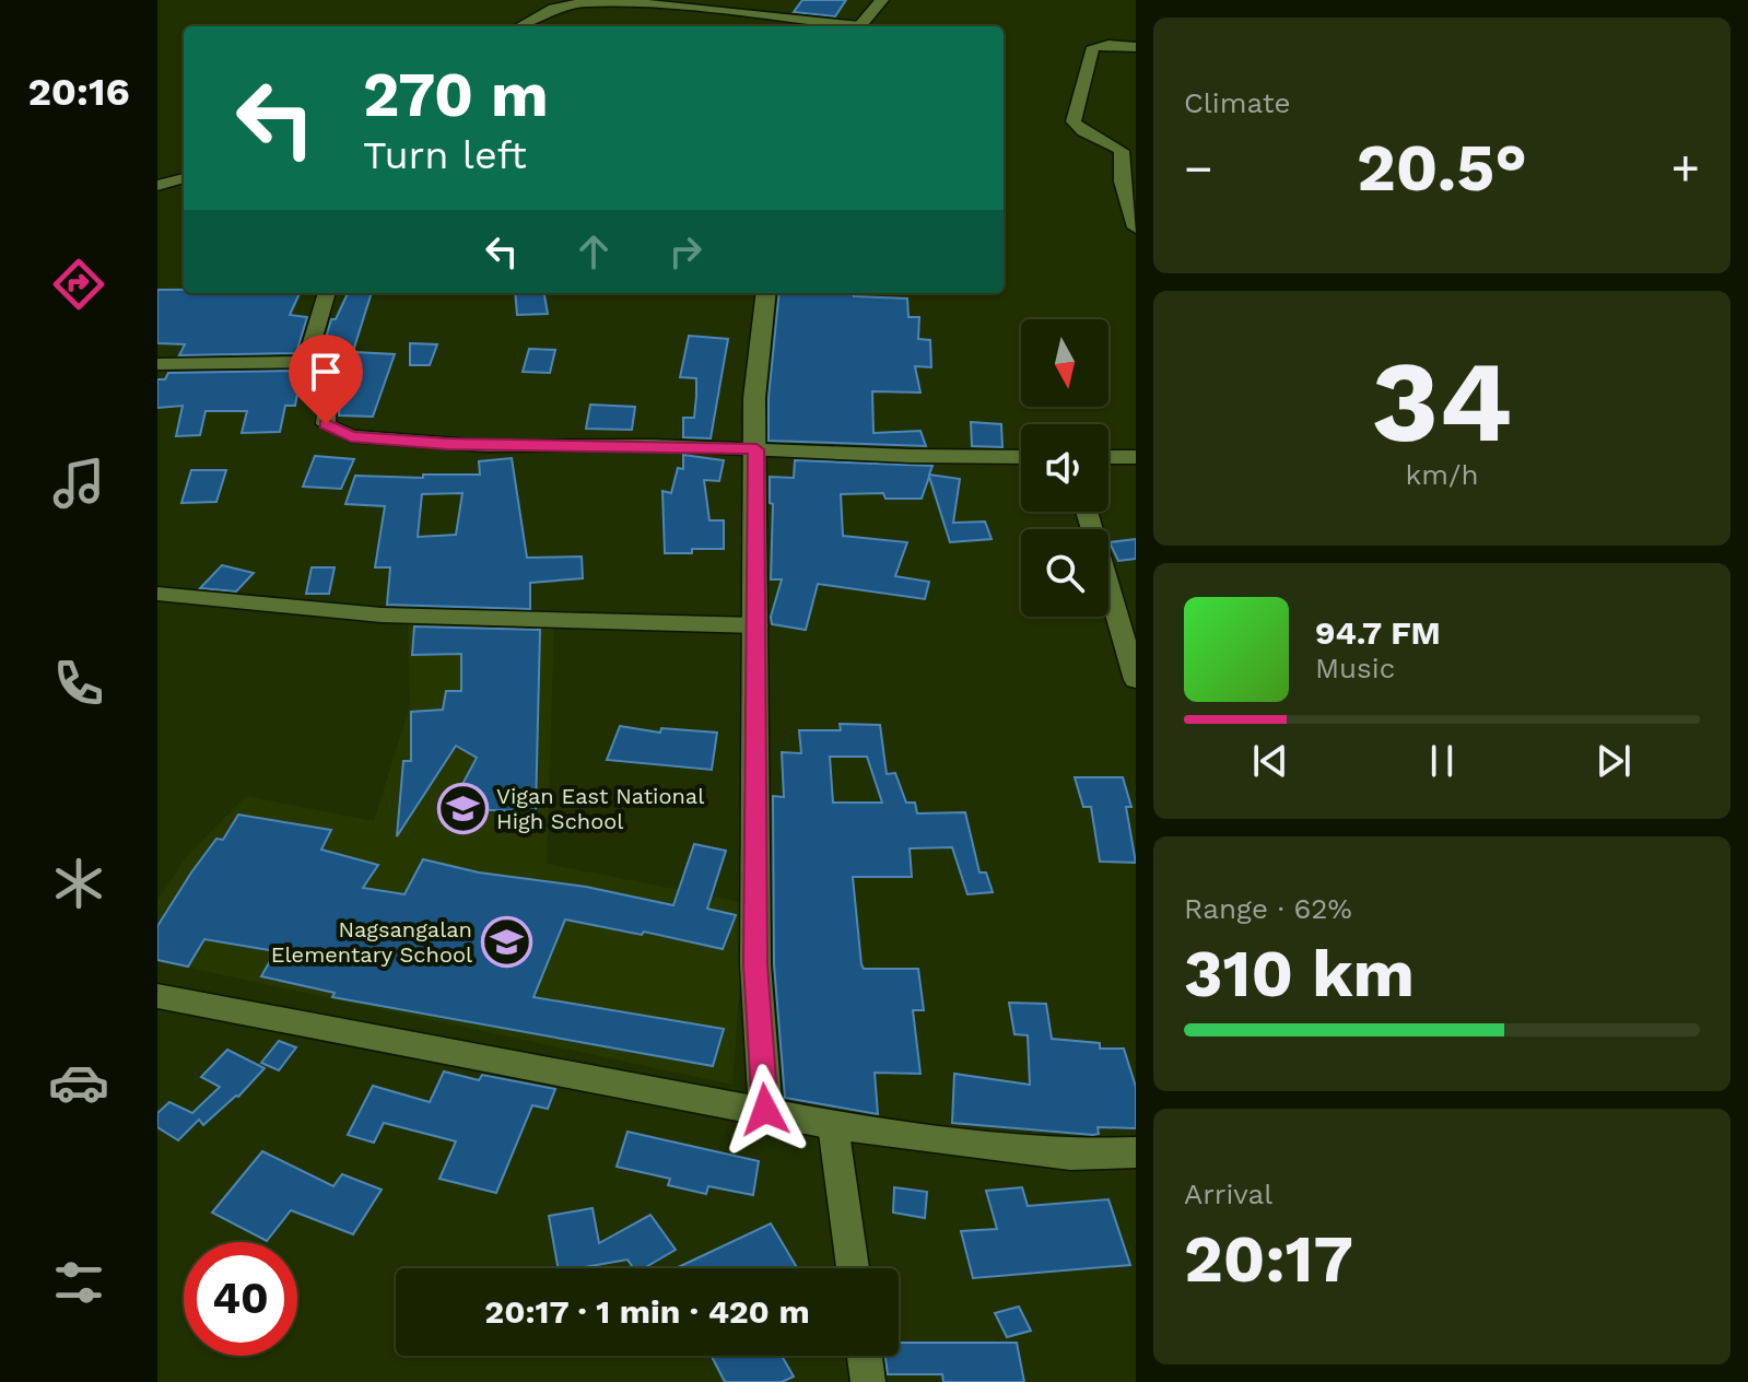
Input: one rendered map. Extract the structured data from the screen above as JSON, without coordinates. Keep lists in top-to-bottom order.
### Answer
{
  "places": {
    "school or university": ["Vigan East National High School", "Nagsangalan Elementary School"]
  },
  "north": "bottom",
  "page": {
    "tabs": "20:16",
    "tile": [
      "Climate",
      ["34", "km/h"],
      ["Range · 62%", "310 km"],
      ["Arrival", "20:17"]
    ],
    "turn": ["270 m", "Turn left"],
    "heat": ["−", "20.5°", "+"],
    "song": ["94.7 FM", "Music"],
    "limit": "40",
    "trip": "20:17 · 1 min · 420 m"
  }
}
